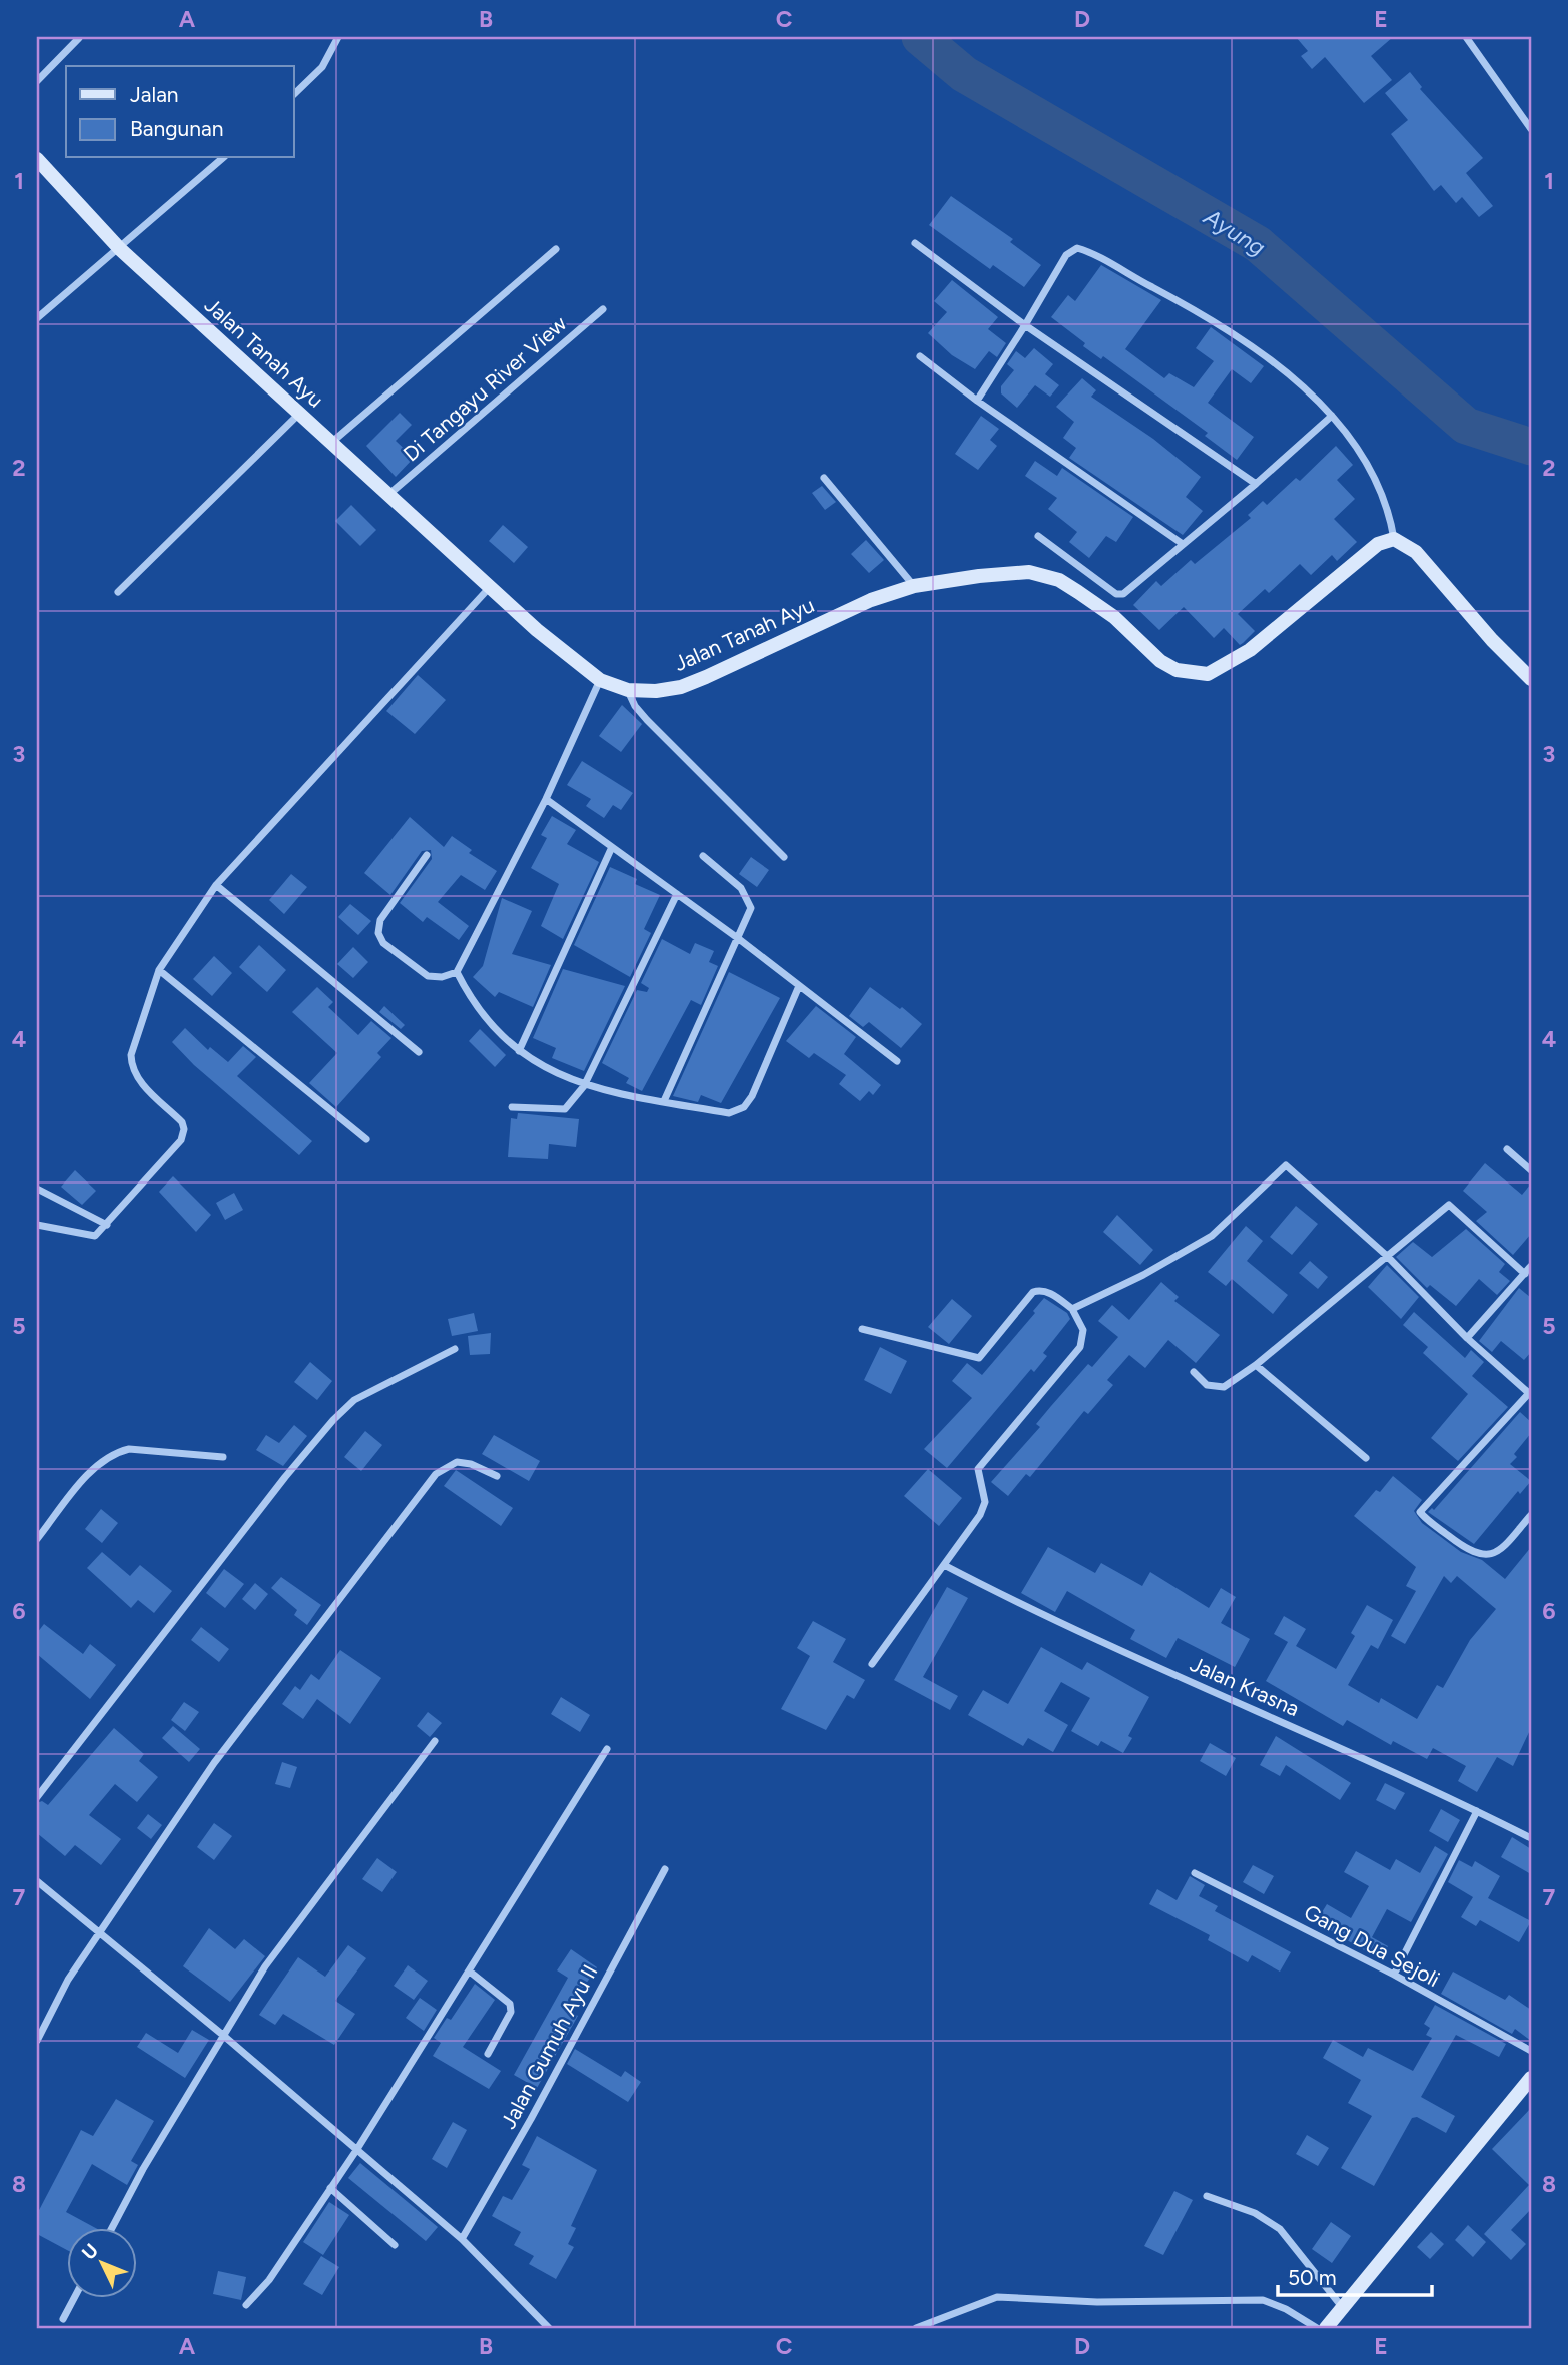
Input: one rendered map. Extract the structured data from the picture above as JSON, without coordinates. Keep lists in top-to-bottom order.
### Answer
{
  "streets": {
    "street": [
      "Jalan Tanah Ayu",
      "Di Tangayu River View",
      "Jalan Krasna",
      "Gang Dua Sejoli",
      "Jalan Gumuh Ayu II"
    ]
  },
  "crossings": [
    ["Jalan Tanah Ayu", "Di Tangayu River View"]
  ],
  "water": ["Ayung"],
  "legend": ["Jalan", "Bangunan"],
  "scale_bar": "50 m",
  "north": "top left",
  "grid": {
    "columns": [
      "A",
      "B",
      "C",
      "D",
      "E"
    ],
    "rows": [
      "1",
      "2",
      "3",
      "4",
      "5",
      "6",
      "7",
      "8"
    ]
  }
}
